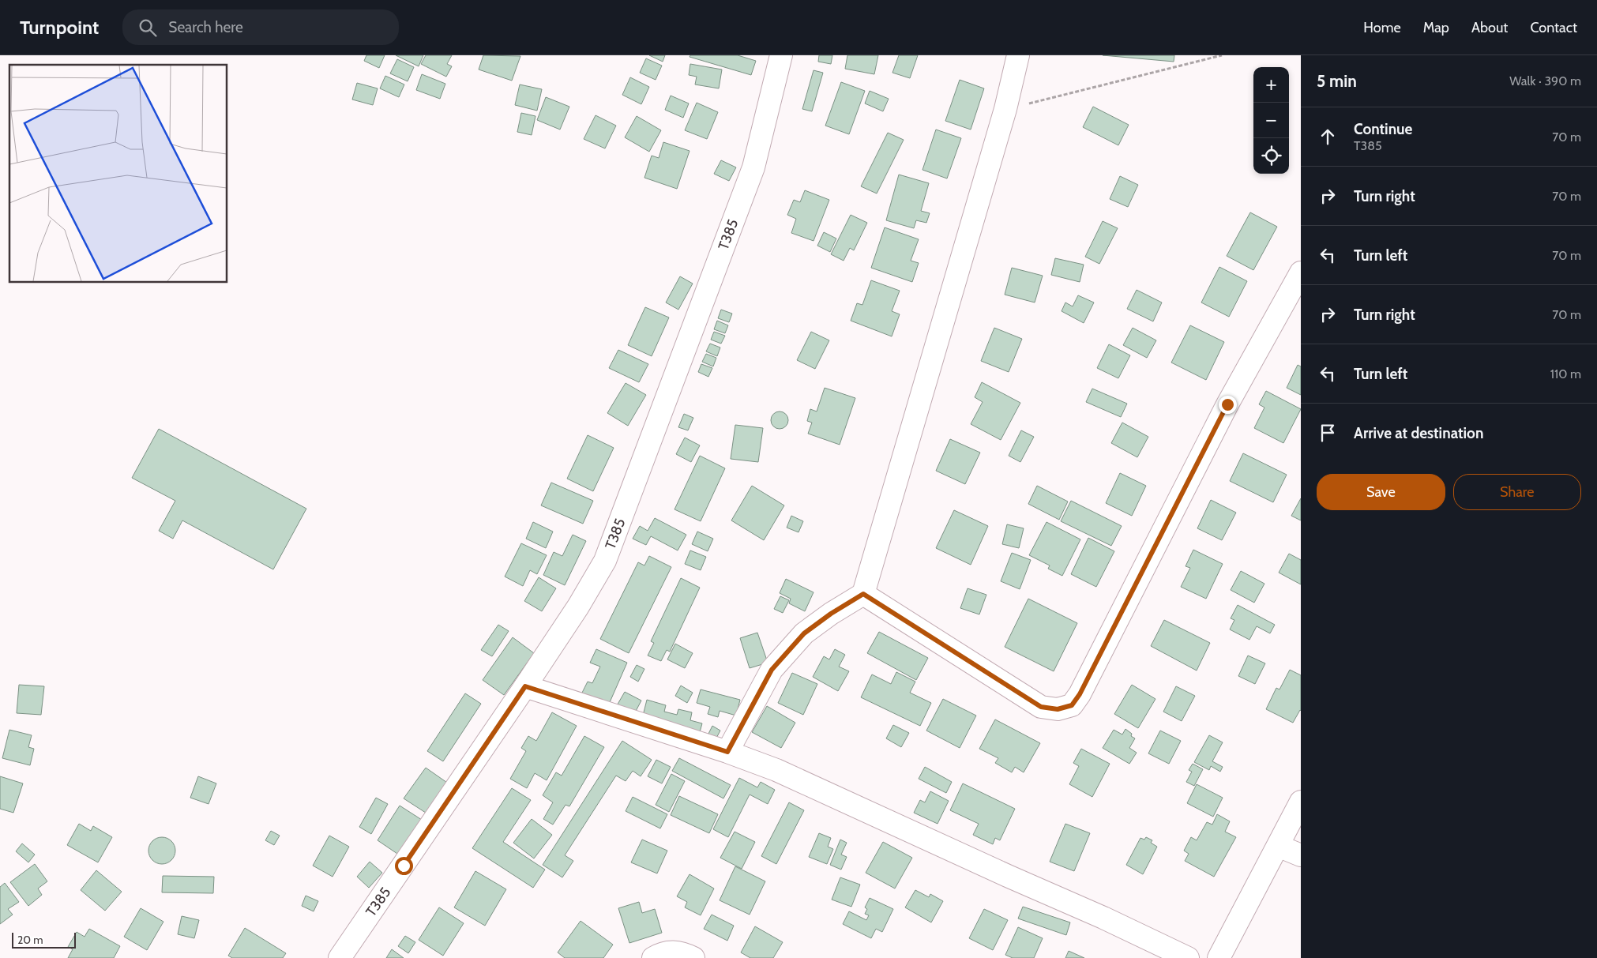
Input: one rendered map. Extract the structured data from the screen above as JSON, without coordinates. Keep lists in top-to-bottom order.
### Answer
{
  "streets": {
    "street": ["T385"]
  },
  "scale_bar": "20 m",
  "page": {
    "header": "Turnpoint",
    "search": "Search here",
    "nav": [
      "Home",
      "Map",
      "About",
      "Contact"
    ],
    "heading": ["5 min", "Walk · 390 m"],
    "map_buttons": ["+", "−"],
    "list": [
      ["Continue", "T385", "70 m"],
      ["Turn right", "70 m"],
      ["Turn left", "70 m"],
      ["Turn right", "70 m"],
      ["Turn left", "110 m"],
      "Arrive at destination"
    ],
    "buttons": ["Save", "Share"],
    "scale": "20 m"
  }
}
